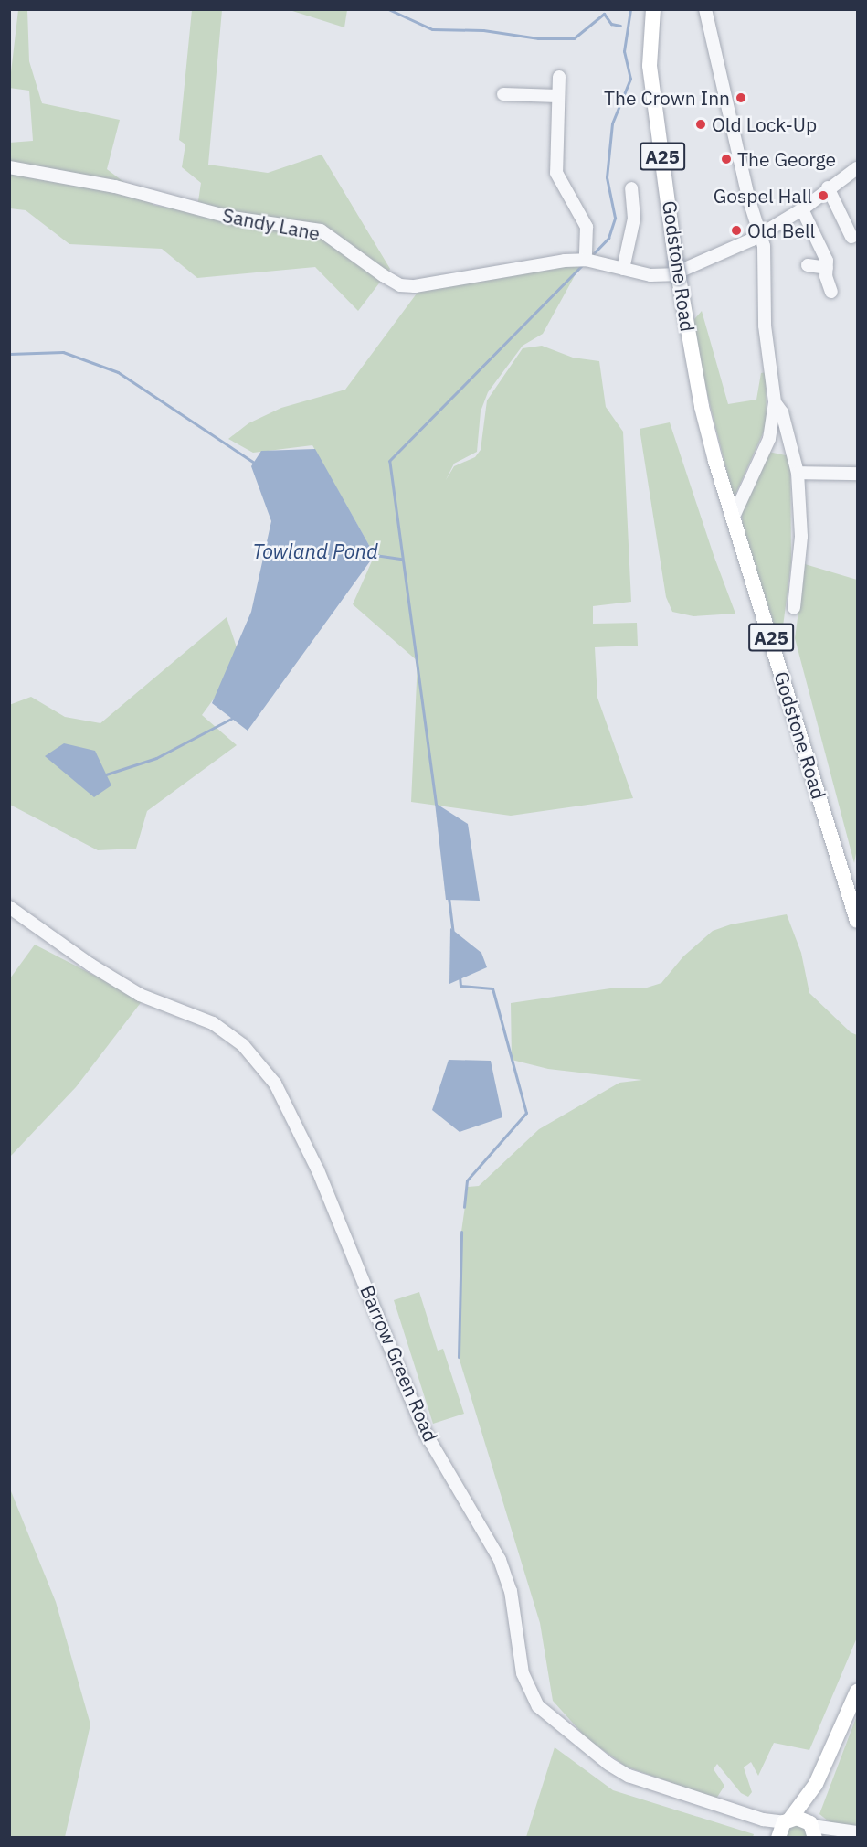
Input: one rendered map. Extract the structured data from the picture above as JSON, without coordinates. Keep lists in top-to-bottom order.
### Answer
{
  "streets": {
    "main road": ["A25", "Godstone Road"],
    "street": ["Sandy Lane", "Barrow Green Road"]
  },
  "water": ["Towland Pond"],
  "places": [
    "The Crown Inn",
    "Old Lock-Up",
    "The George",
    "Gospel Hall",
    "Old Bell"
  ]
}
